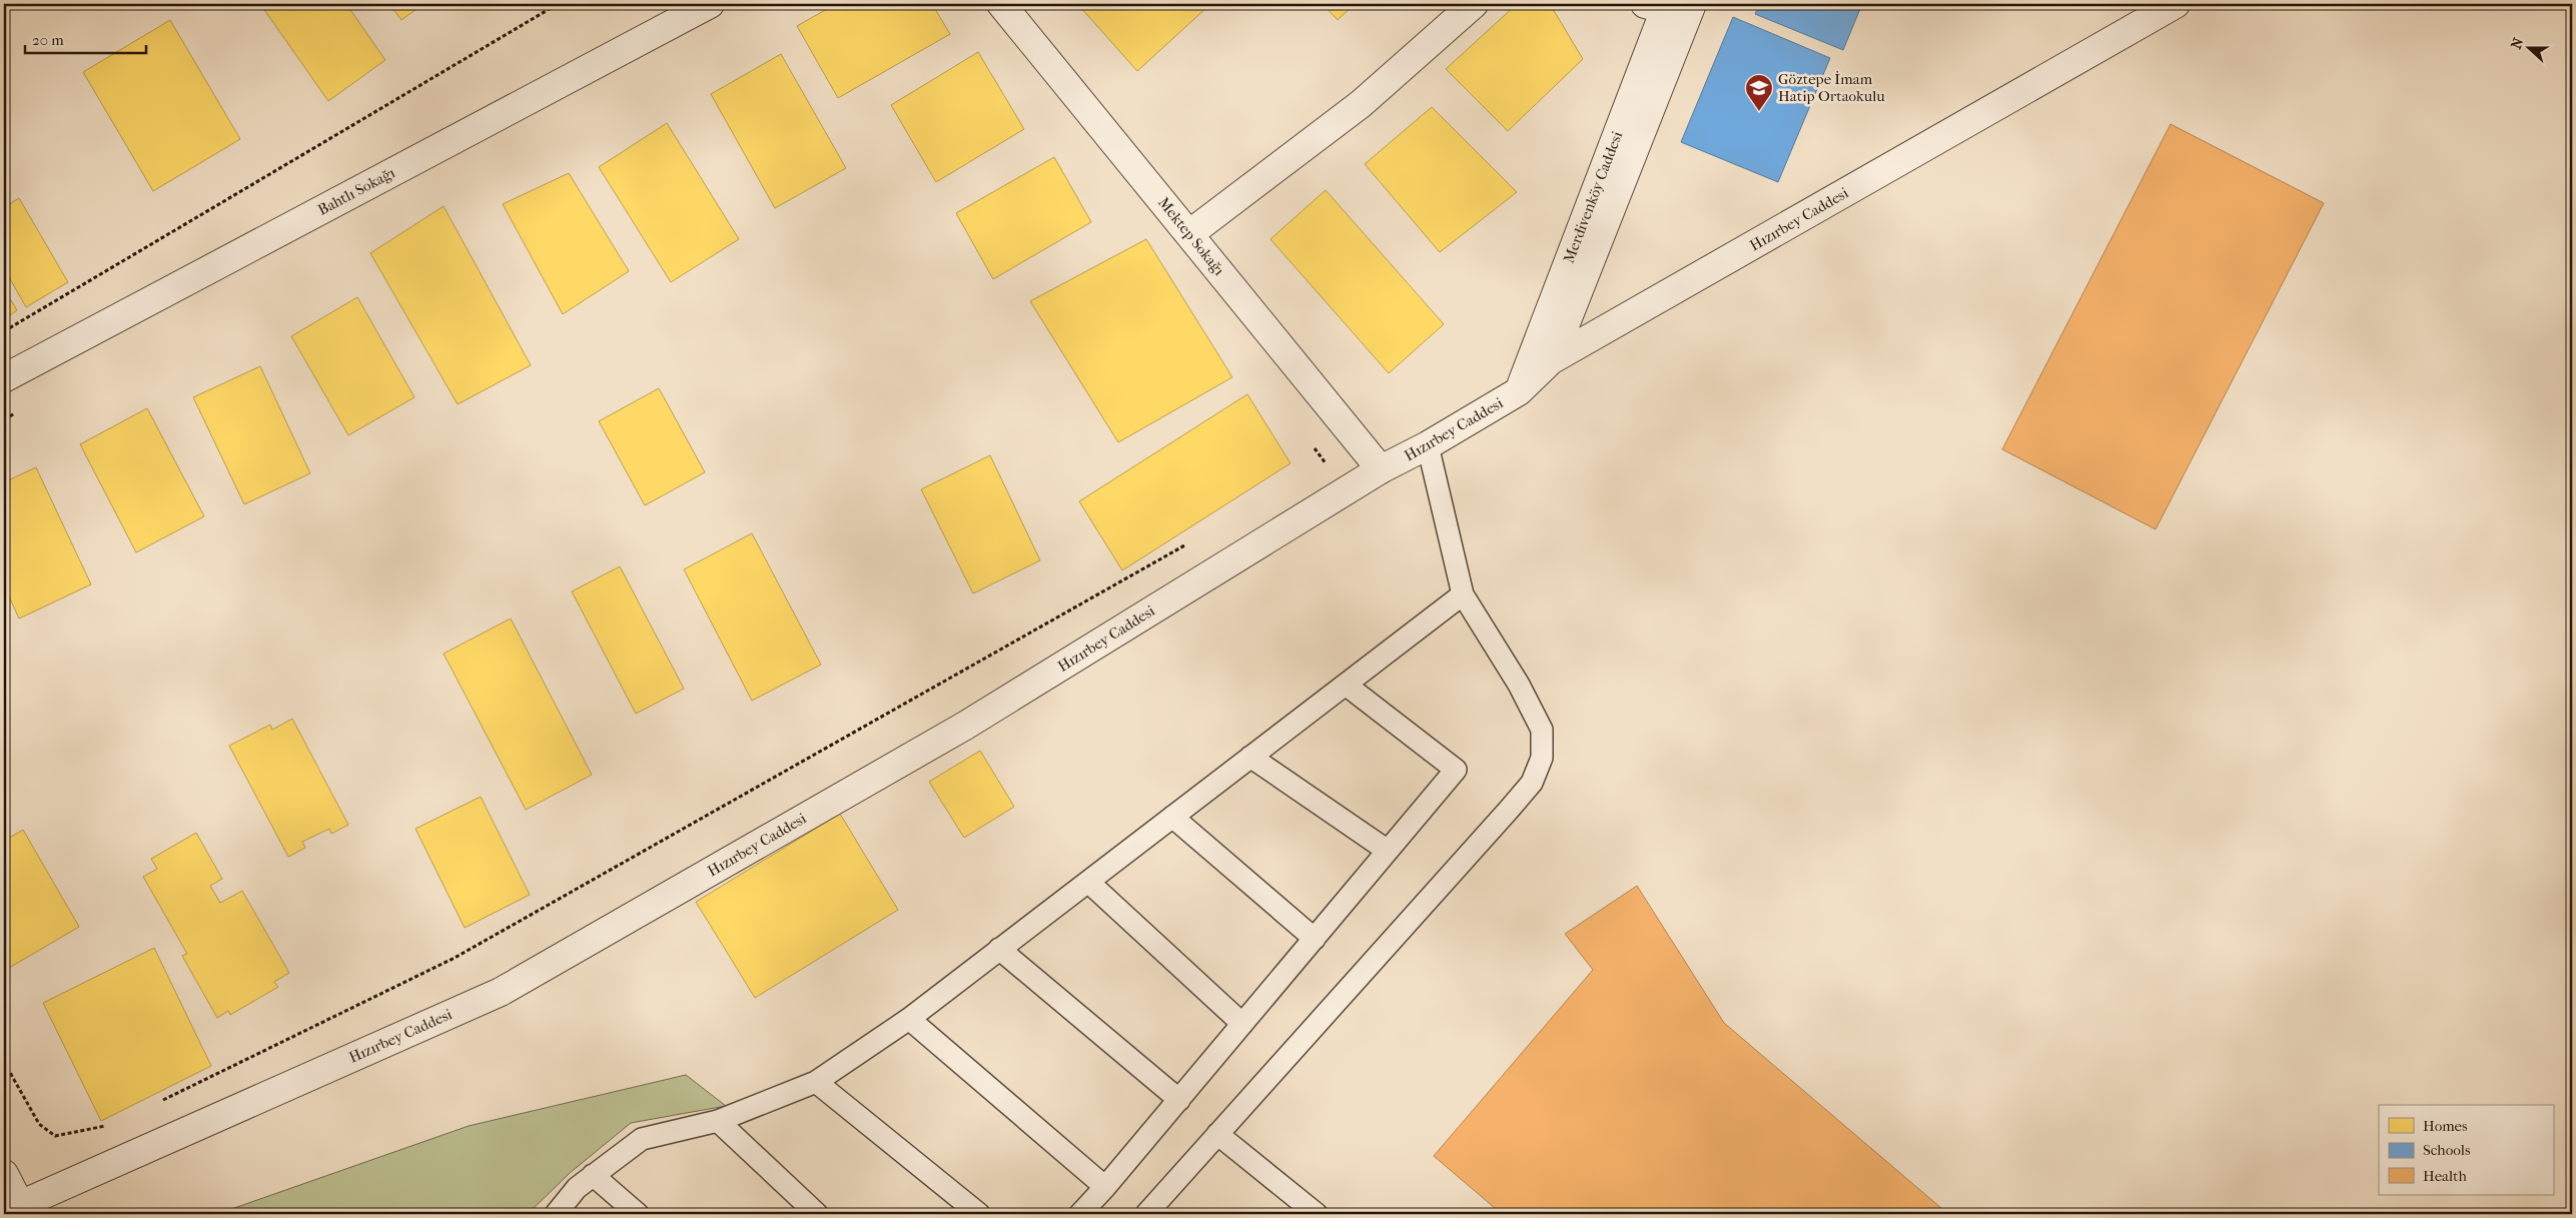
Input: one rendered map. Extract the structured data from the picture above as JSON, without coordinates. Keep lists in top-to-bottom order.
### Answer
{
  "streets": {
    "street": [
      "Bahtlı Sokağı",
      "Merdivenköy Caddesi",
      "Hızırbey Caddesi",
      "Mektep Sokağı"
    ]
  },
  "crossings": [
    ["Merdivenköy Caddesi", "Hızırbey Caddesi"],
    ["Hızırbey Caddesi", "Mektep Sokağı"]
  ],
  "places": {
    "school or university": ["Göztepe İmam Hatip Ortaokulu"]
  },
  "legend": ["Homes", "Schools", "Health"],
  "scale_bar": "20 m",
  "north": "left"
}
